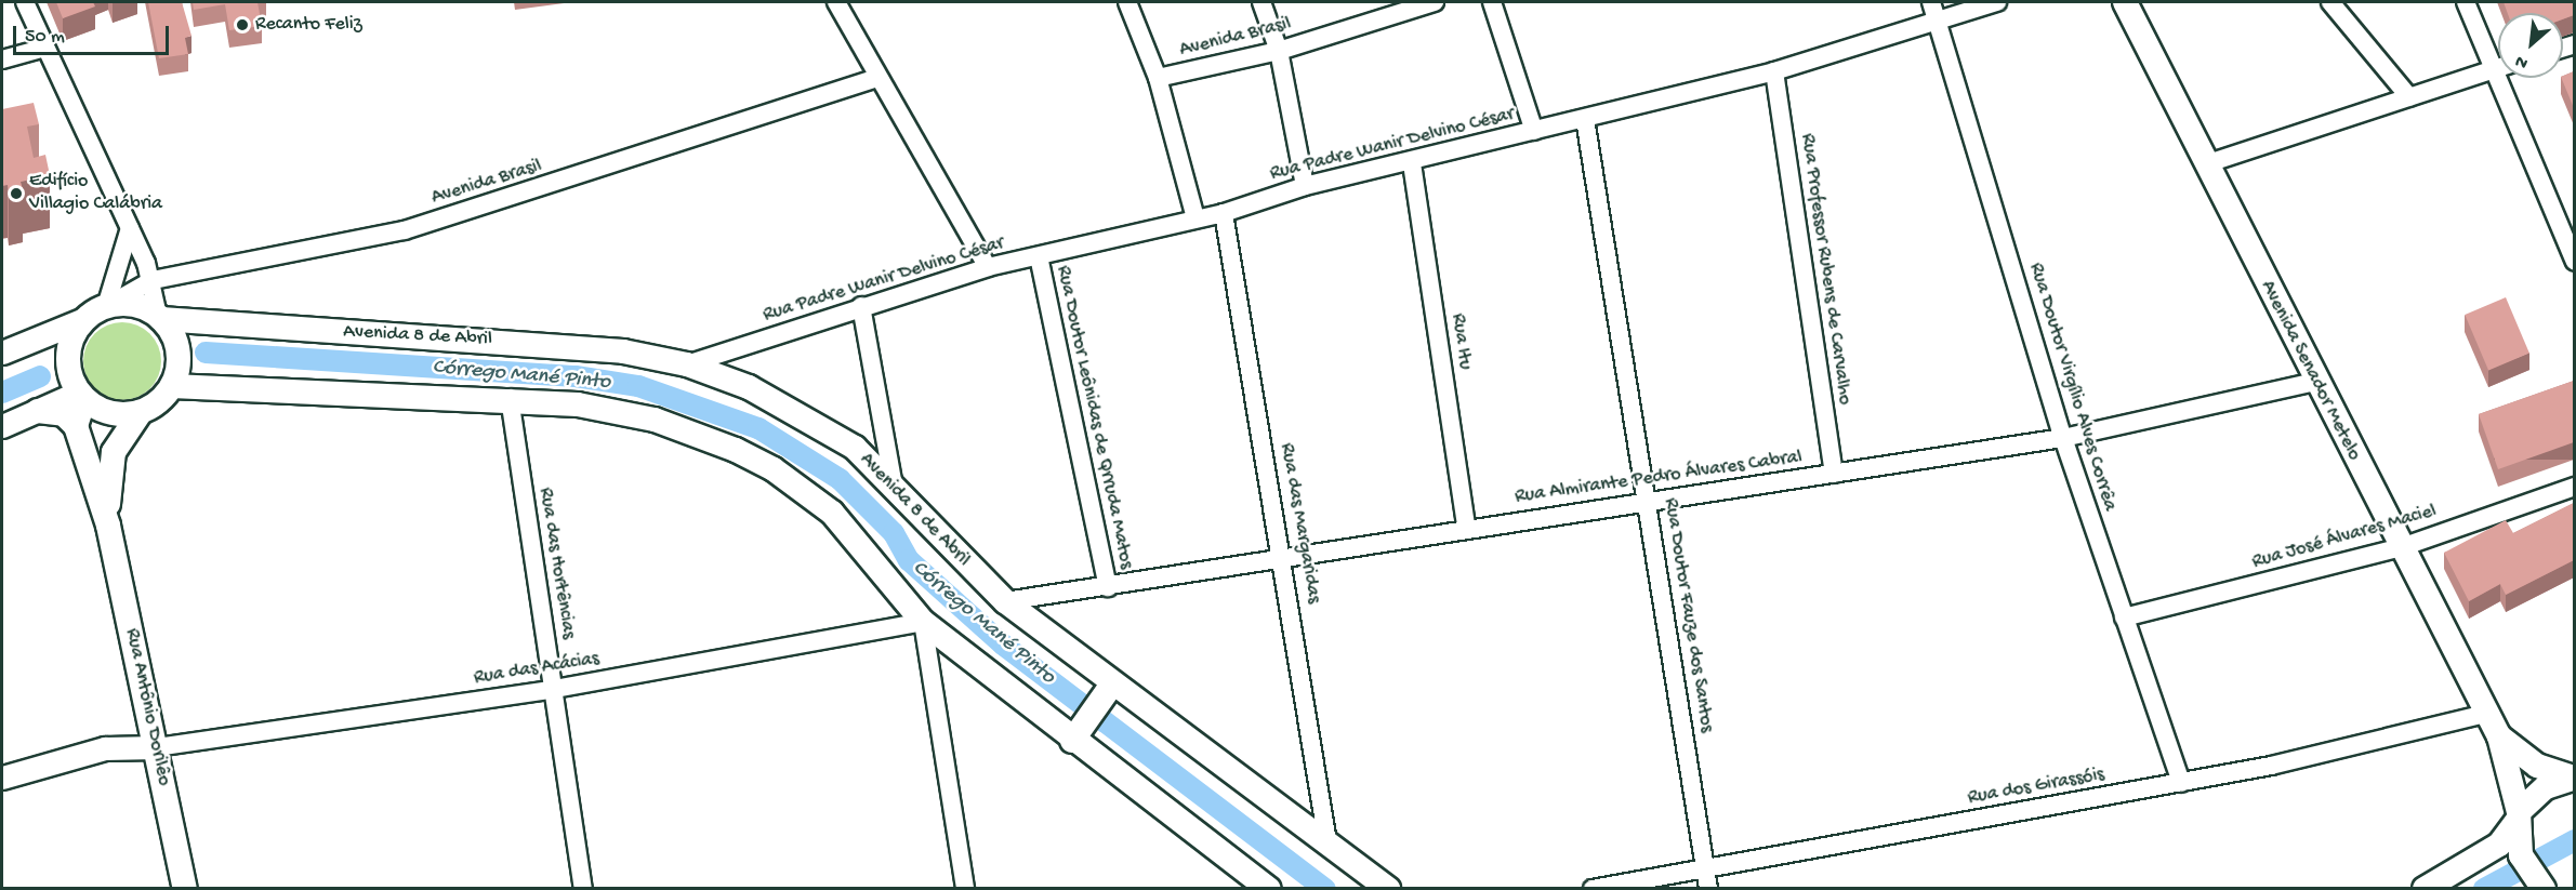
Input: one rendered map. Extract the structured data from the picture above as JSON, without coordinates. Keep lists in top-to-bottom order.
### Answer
{
  "streets": {
    "main road": ["Avenida 8 de Abril", "Avenida Senador Metelo", "Rua Antônio Dorilêo"],
    "street": [
      "Avenida Brasil",
      "Rua Padre Wanir Delvino César",
      "Rua Professor Rubens de Carvalho",
      "Rua Itu",
      "Rua Doutor Virgílio Alves Corrêa",
      "Rua Doutor Leônidas de Qrruda Matos",
      "Rua Almirante Pedro Álvares Cabral",
      "Rua das Margaridas",
      "Rua José Álvares Maciel",
      "Rua das Hortências",
      "Rua Doutor Fauze dos Santos",
      "Rua das Acácias",
      "Rua dos Girassóis"
    ]
  },
  "crossings": [
    ["Avenida Brasil", "Avenida 8 de Abril"],
    ["Avenida Brasil", "Rua Antônio Dorilêo"],
    ["Rua Padre Wanir Delvino César", "Rua Professor Rubens de Carvalho"],
    ["Rua Padre Wanir Delvino César", "Avenida 8 de Abril"],
    ["Rua Padre Wanir Delvino César", "Rua Itu"],
    ["Rua Padre Wanir Delvino César", "Rua Doutor Virgílio Alves Corrêa"],
    ["Rua Padre Wanir Delvino César", "Rua Doutor Leônidas de Qrruda Matos"],
    ["Rua Padre Wanir Delvino César", "Rua das Margaridas"],
    ["Rua Padre Wanir Delvino César", "Rua Doutor Fauze dos Santos"],
    ["Rua Professor Rubens de Carvalho", "Rua Almirante Pedro Álvares Cabral"],
    ["Avenida 8 de Abril", "Rua Almirante Pedro Álvares Cabral"],
    ["Avenida 8 de Abril", "Rua das Margaridas"],
    ["Avenida 8 de Abril", "Rua Antônio Dorilêo"],
    ["Rua Itu", "Rua Almirante Pedro Álvares Cabral"],
    ["Avenida Senador Metelo", "Rua Almirante Pedro Álvares Cabral"],
    ["Avenida Senador Metelo", "Rua José Álvares Maciel"],
    ["Avenida Senador Metelo", "Rua dos Girassóis"],
    ["Rua Doutor Virgílio Alves Corrêa", "Rua Almirante Pedro Álvares Cabral"],
    ["Rua Doutor Virgílio Alves Corrêa", "Rua José Álvares Maciel"],
    ["Rua Doutor Virgílio Alves Corrêa", "Rua dos Girassóis"],
    ["Rua Doutor Leônidas de Qrruda Matos", "Rua Almirante Pedro Álvares Cabral"],
    ["Rua Almirante Pedro Álvares Cabral", "Rua das Margaridas"],
    ["Rua Almirante Pedro Álvares Cabral", "Rua Doutor Fauze dos Santos"],
    ["Rua das Hortências", "Rua das Acácias"],
    ["Rua Doutor Fauze dos Santos", "Rua dos Girassóis"],
    ["Rua das Acácias", "Rua Antônio Dorilêo"]
  ],
  "water": ["Córrego Mané Pinto"],
  "places": ["Recanto Feliz", "Edifício Villagio Calábria"],
  "scale_bar": "50 m",
  "north": "bottom left"
}
